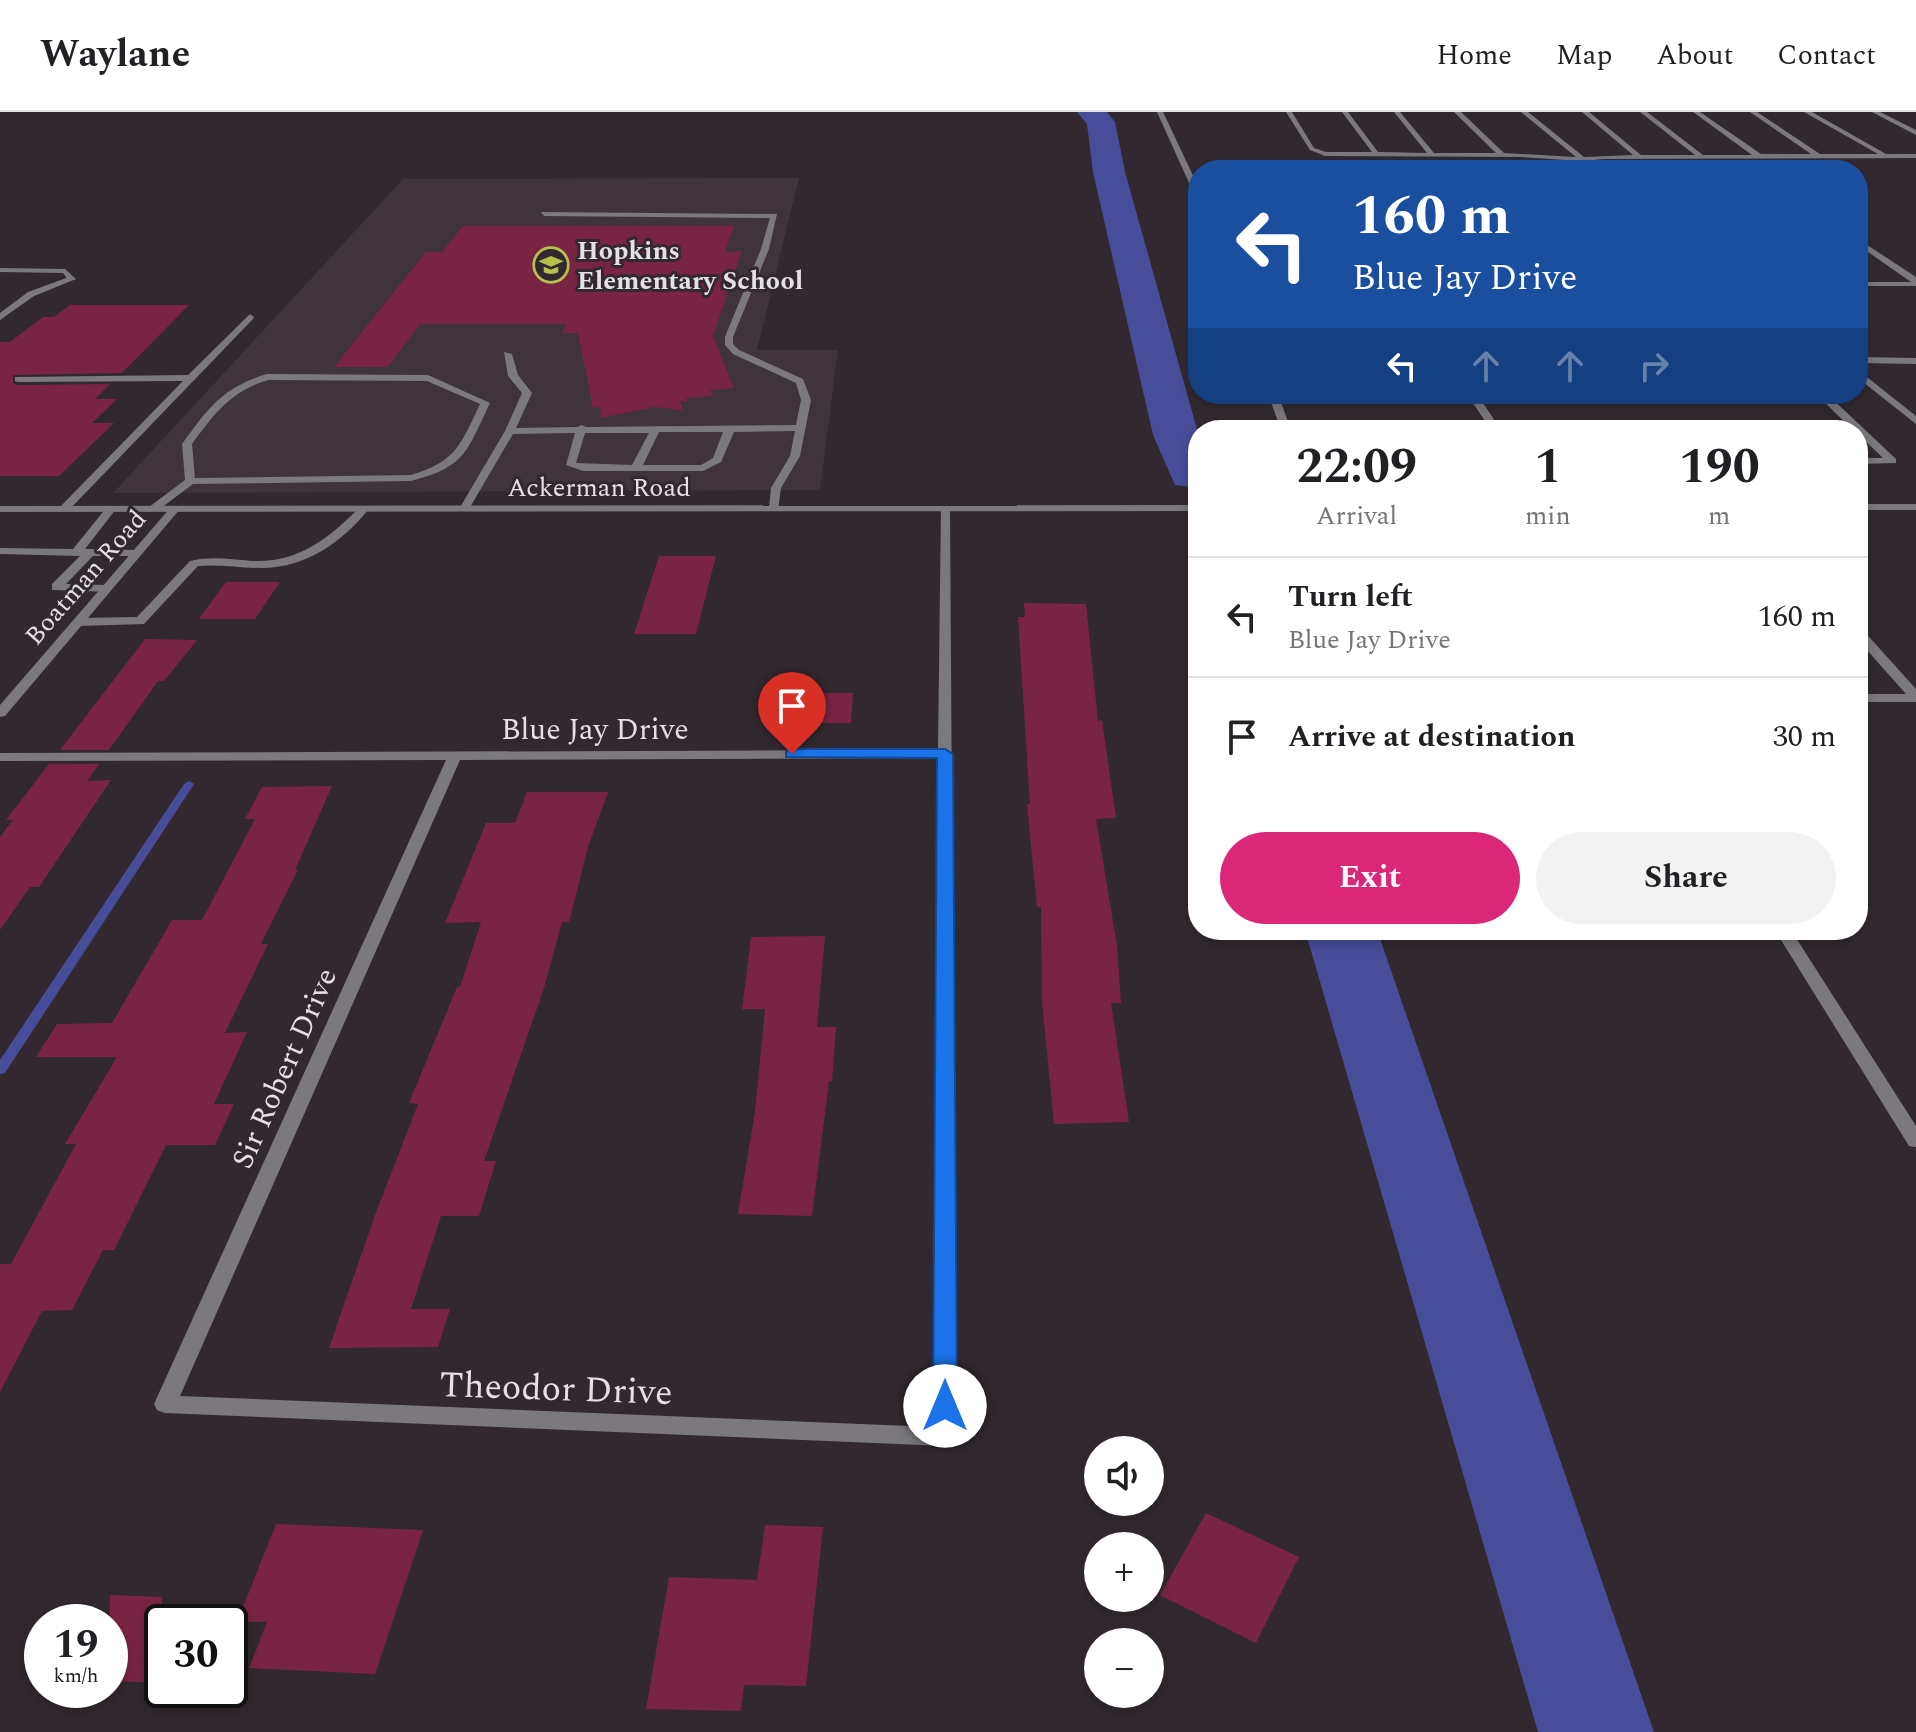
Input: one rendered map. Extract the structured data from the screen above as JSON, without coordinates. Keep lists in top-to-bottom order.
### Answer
{
  "streets": {
    "street": [
      "Ackerman Road",
      "Boatman Road",
      "Blue Jay Drive",
      "Sir Robert Drive",
      "Theodor Drive"
    ]
  },
  "crossings": [
    ["Ackerman Road", "Boatman Road"],
    ["Blue Jay Drive", "Sir Robert Drive"],
    ["Blue Jay Drive", "Theodor Drive"],
    ["Sir Robert Drive", "Theodor Drive"]
  ],
  "places": {
    "school or university": ["Hopkins Elementary School"]
  },
  "page": {
    "header": "Waylane",
    "nav": [
      "Home",
      "Map",
      "About",
      "Contact"
    ],
    "turn": ["160 m", "Blue Jay Drive"],
    "eta": [
      "22:09",
      "Arrival",
      "1",
      "min",
      "190",
      "m"
    ],
    "list": [
      {
        "name": "Turn left",
        "note": "Blue Jay Drive",
        "value": "160 m"
      },
      {
        "name": "Arrive at destination",
        "value": "30 m"
      }
    ],
    "buttons": ["Exit", "Share"],
    "map_buttons": ["+", "−"],
    "speed": "19 km/h",
    "limit": "30"
  }
}
